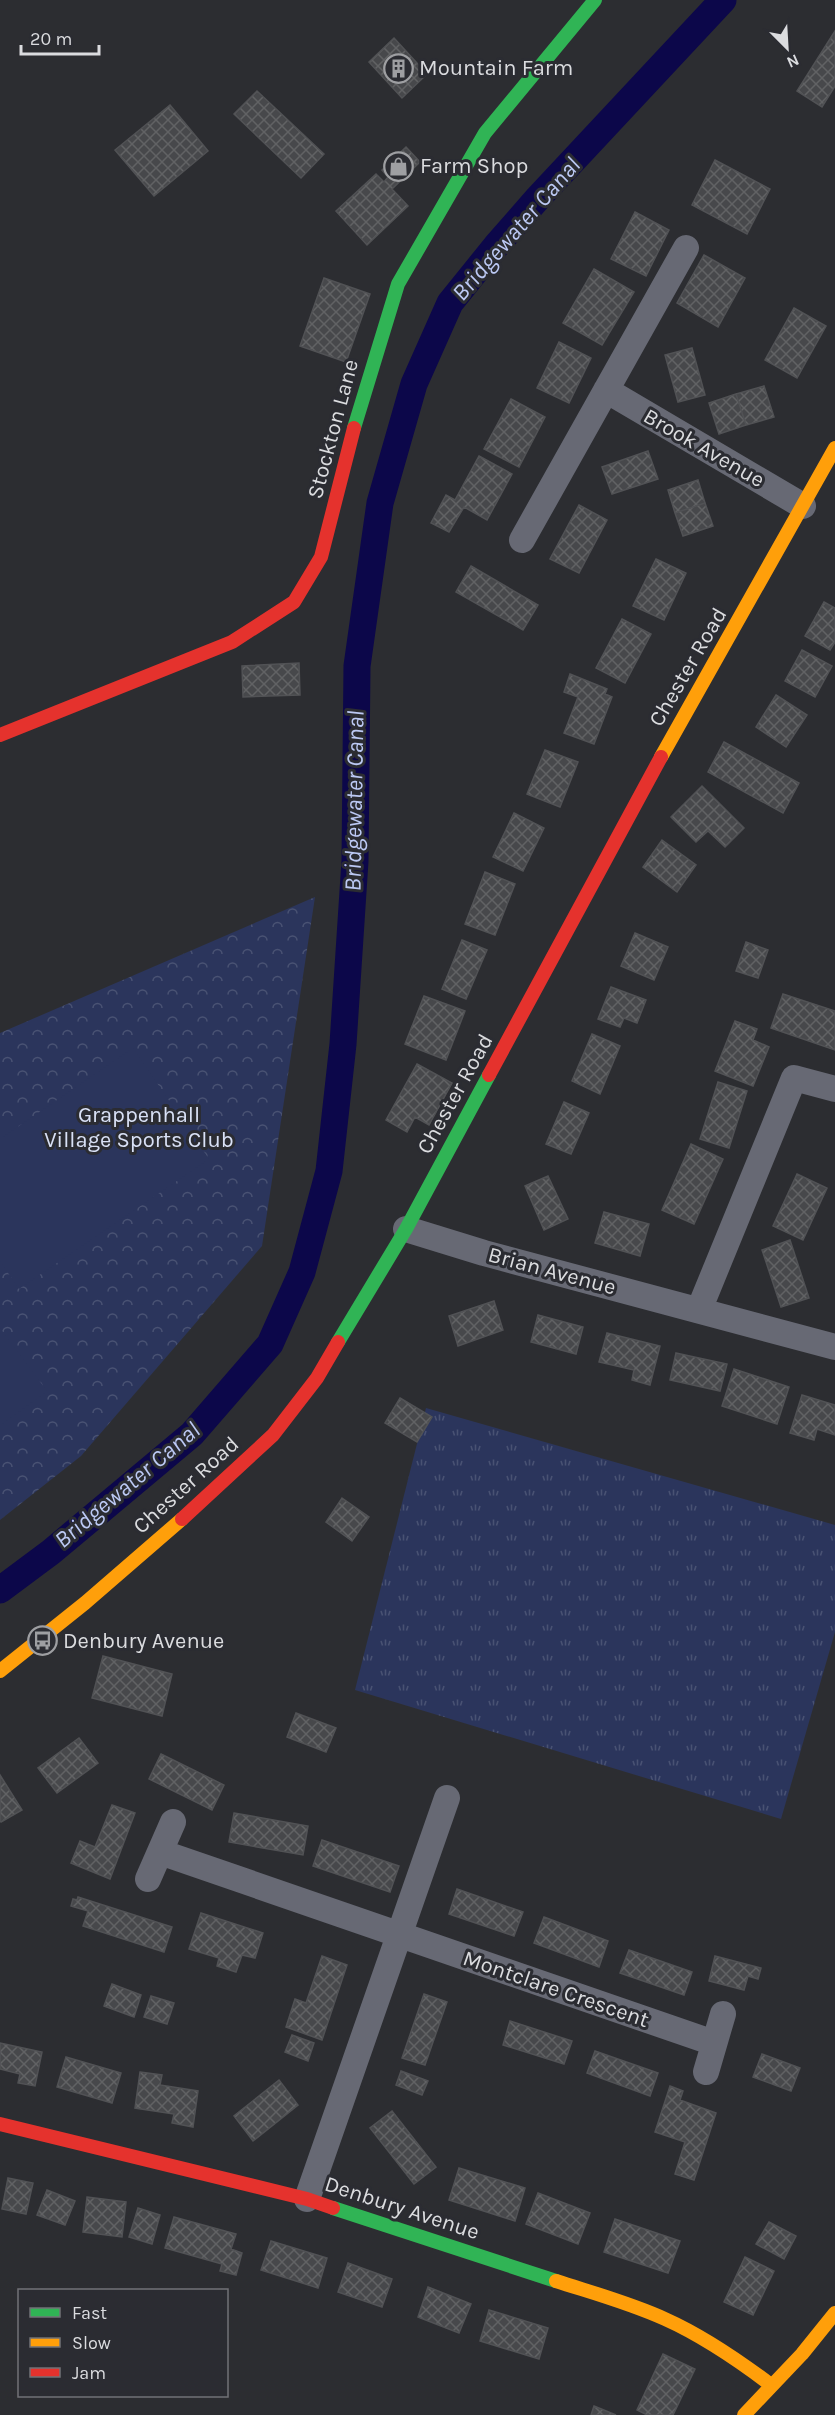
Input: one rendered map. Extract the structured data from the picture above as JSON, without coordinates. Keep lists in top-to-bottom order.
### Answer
{
  "streets": {
    "street": [
      "Stockton Lane",
      "Brook Avenue",
      "Chester Road",
      "Brian Avenue",
      "Montclare Crescent",
      "Denbury Avenue"
    ]
  },
  "crossings": [
    ["Brook Avenue", "Chester Road"],
    ["Chester Road", "Brian Avenue"]
  ],
  "water": ["Bridgewater Canal"],
  "parks": ["Grappenhall Village Sports Club"],
  "places": {
    "building": ["Mountain Farm"],
    "shop": ["Farm Shop"],
    "bus stop": ["Denbury Avenue"]
  },
  "legend": ["Fast", "Slow", "Jam"],
  "scale_bar": "20 m",
  "north": "bottom right"
}
